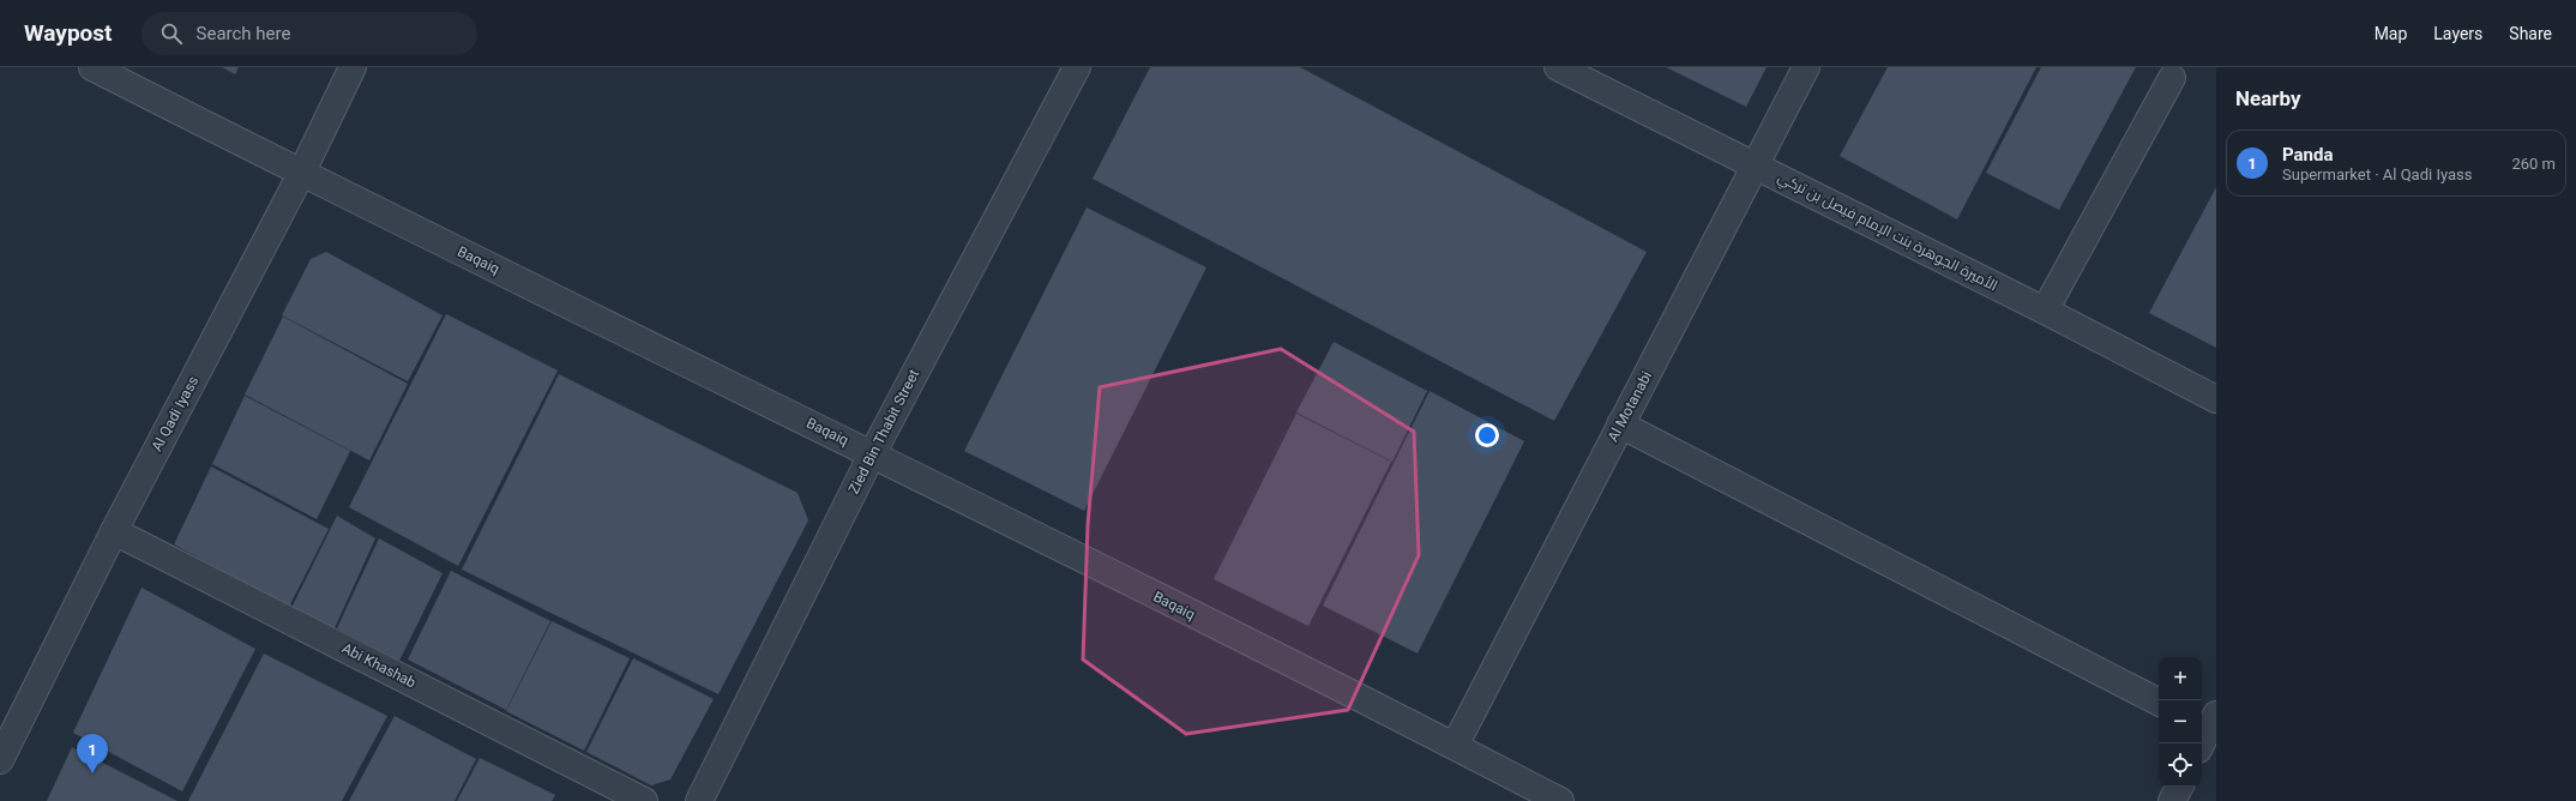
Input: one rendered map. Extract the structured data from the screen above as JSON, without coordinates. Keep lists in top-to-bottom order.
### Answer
{
  "streets": {
    "street": [
      "الأميرة الجوهرة بنت الإمام فيصل بن تركي",
      "Baqaiq",
      "Al Motanabi",
      "Al Qadi Iyass",
      "Zied Bin Thabit Street",
      "Abi Khashab"
    ]
  },
  "crossings": [
    ["الأميرة الجوهرة بنت الإمام فيصل بن تركي", "Al Motanabi"],
    ["Baqaiq", "Al Motanabi"],
    ["Baqaiq", "Al Qadi Iyass"],
    ["Baqaiq", "Zied Bin Thabit Street"],
    ["Al Qadi Iyass", "Abi Khashab"]
  ],
  "page": {
    "header": "Waypost",
    "search": "Search here",
    "nav": ["Map", "Layers", "Share"],
    "heading": "Nearby",
    "list": [
      {
        "mark": "1",
        "name": "Panda",
        "note": "Supermarket · Al Qadi Iyass",
        "value": "260 m"
      }
    ],
    "map_buttons": ["+", "−"],
    "pins": "1"
  }
}
